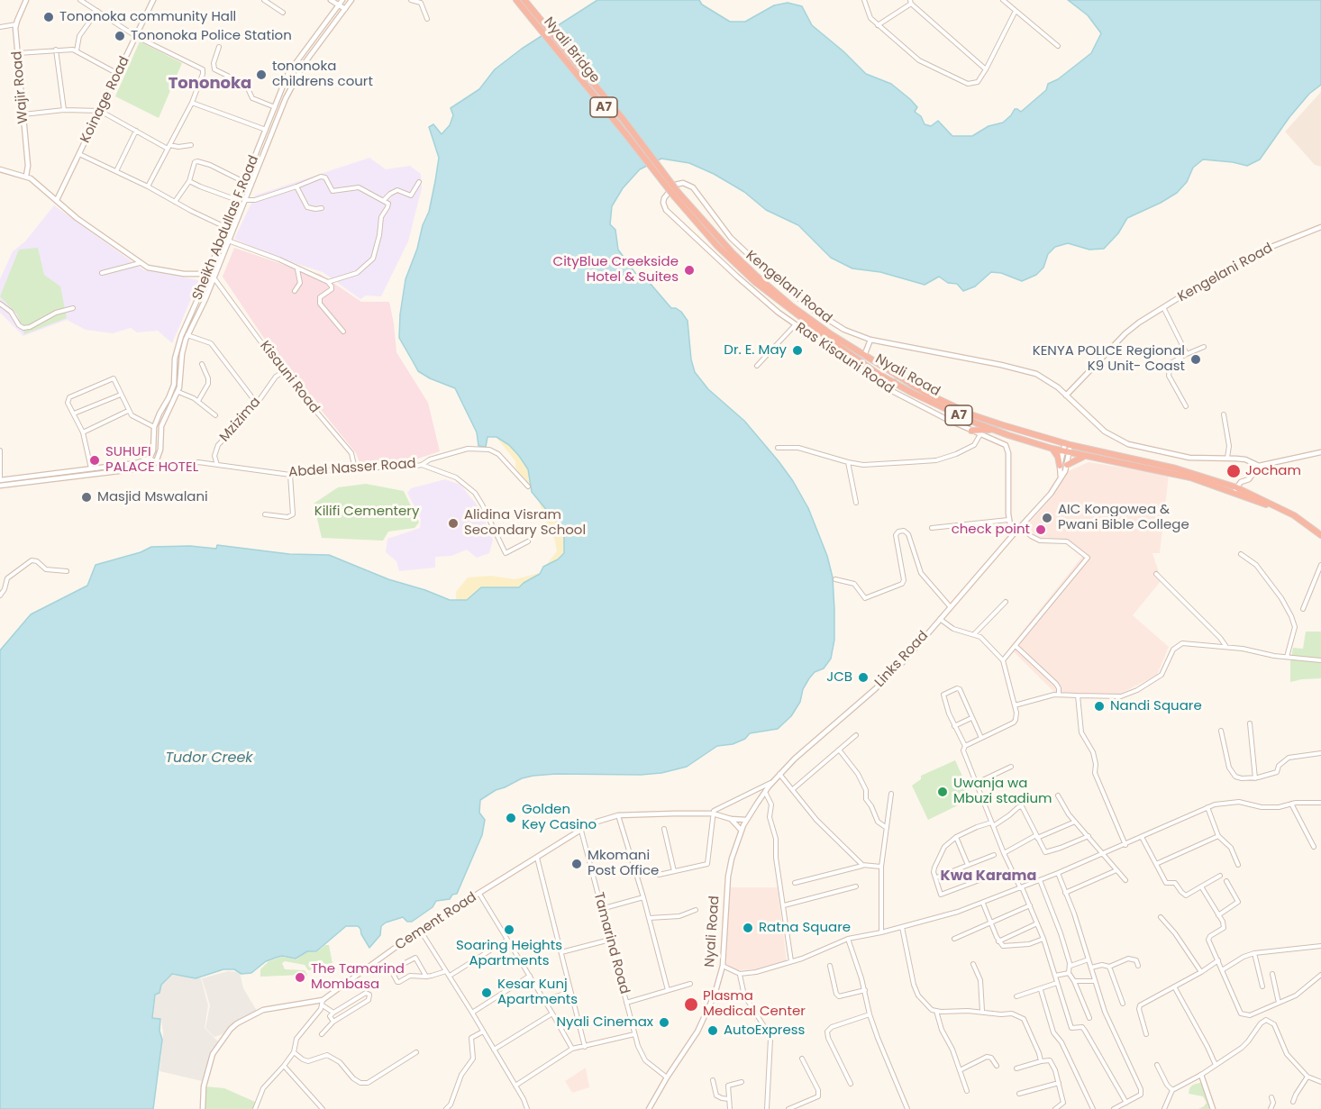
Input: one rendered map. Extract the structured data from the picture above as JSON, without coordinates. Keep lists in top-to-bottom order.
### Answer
{
  "streets": {
    "highway": ["Nyali Bridge", "A7", "Nyali Road"],
    "main road": [
      "Wajir Road",
      "Koinage Road",
      "Sheikh Abdullas F.Road",
      "Kengelani Road",
      "Ras Kisauni Road",
      "Abdel Nasser Road",
      "Links Road",
      "Cement Road"
    ],
    "street": ["Kisauni Road", "Mzizima", "Tamarind Road"]
  },
  "crossings": [
    ["Nyali Bridge", "A7"],
    ["Nyali Bridge", "Nyali Road"],
    ["Sheikh Abdullas F.Road", "Kisauni Road"],
    ["Sheikh Abdullas F.Road", "Abdel Nasser Road"],
    ["Kengelani Road", "Ras Kisauni Road"],
    ["Ras Kisauni Road", "Links Road"],
    ["Nyali Road", "Links Road"],
    ["Nyali Road", "Tamarind Road"],
    ["Kisauni Road", "Abdel Nasser Road"],
    ["Mzizima", "Abdel Nasser Road"],
    ["Links Road", "Cement Road"],
    ["Cement Road", "Tamarind Road"]
  ],
  "districts": ["Tononoka", "Kwa Karama"],
  "water": ["Tudor Creek"],
  "parks": ["Kilifi Cementery"],
  "places": [
    "Tononoka community Hall",
    "Tononoka Police Station",
    "tononoka childrens court",
    "CityBlue Creekside Hotel & Suites",
    "Dr. E. May",
    "KENYA POLICE Regional K9 Unit- Coast",
    "SUHUFI PALACE HOTEL",
    "Jocham",
    "Masjid Mswalani",
    "AIC Kongowea & Pwani Bible College",
    "Alidina Visram Secondary School",
    "check point",
    "JCB",
    "Nandi Square",
    "Uwanja wa Mbuzi stadium",
    "Golden Key Casino",
    "Mkomani Post Office",
    "Ratna Square",
    "Soaring Heights Apartments",
    "The Tamarind Mombasa",
    "Kesar Kunj Apartments",
    "Plasma Medical Center",
    "Nyali Cinemax",
    "AutoExpress"
  ]
}
